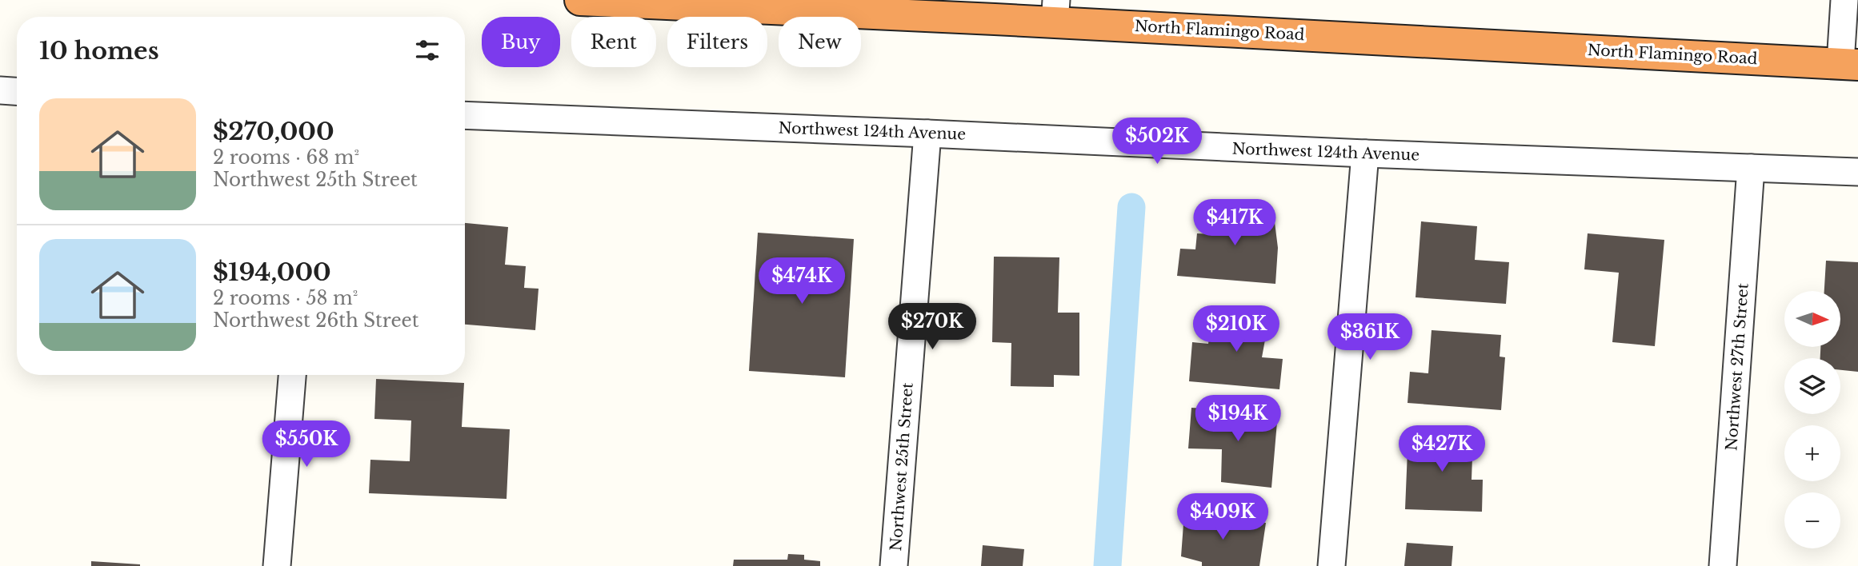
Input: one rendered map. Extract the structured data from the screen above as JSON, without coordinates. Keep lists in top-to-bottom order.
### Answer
{
  "streets": {
    "highway": ["North Flamingo Road"],
    "street": ["Northwest 124th Avenue", "Northwest 27th Street", "Northwest 25th Street"]
  },
  "crossings": [
    ["Northwest 124th Avenue", "Northwest 27th Street"],
    ["Northwest 124th Avenue", "Northwest 25th Street"]
  ],
  "north": "right",
  "page": {
    "chip": [
      "Buy",
      "Rent",
      "Filters",
      "New"
    ],
    "heading": "10 homes",
    "list": [
      {
        "name": "$270,000",
        "note": "2 rooms · 68 m² · Northwest 25th Street"
      },
      {
        "name": "$194,000",
        "note": "2 rooms · 58 m² · Northwest 26th Street"
      }
    ],
    "price": [
      "$502K",
      "$417K",
      "$474K",
      "$270K",
      "$210K",
      "$361K",
      "$194K",
      "$550K",
      "$427K",
      "$409K"
    ],
    "map_buttons": ["+", "−"]
  }
}
